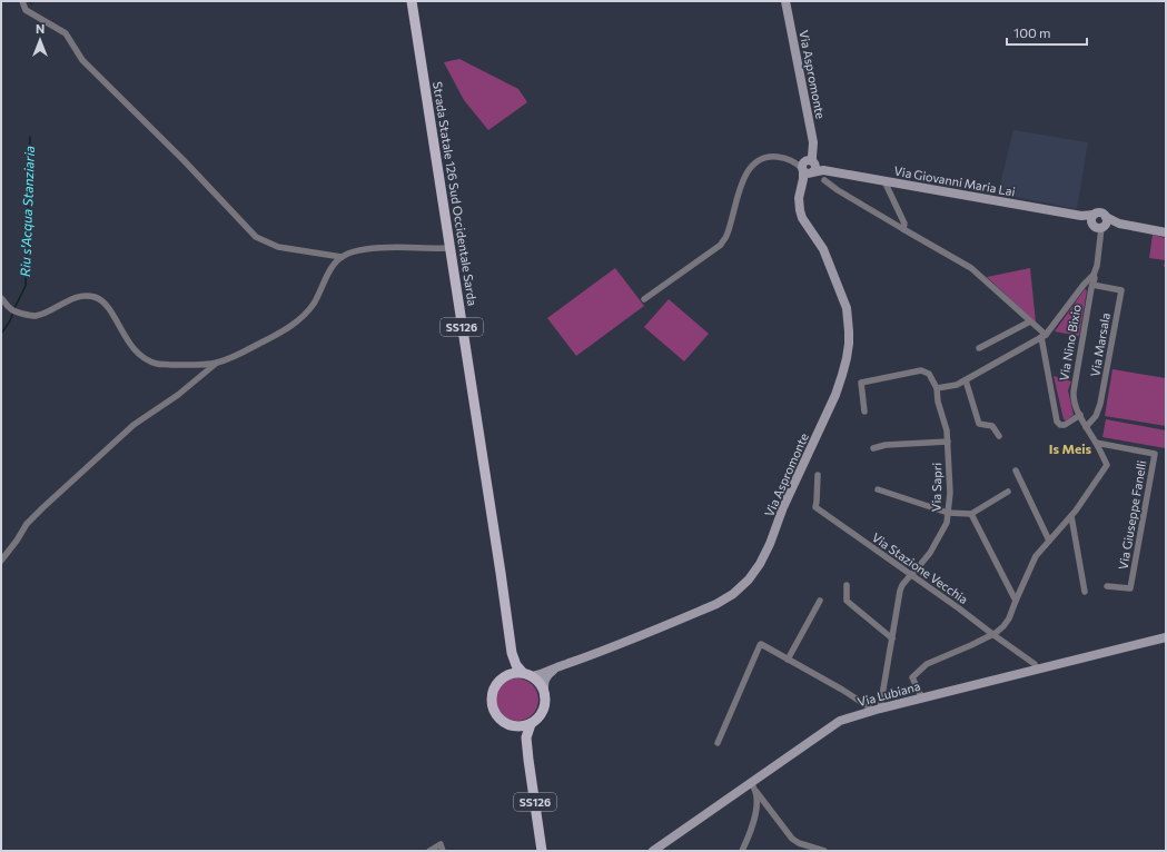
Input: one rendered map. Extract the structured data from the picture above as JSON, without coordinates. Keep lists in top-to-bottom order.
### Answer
{
  "streets": {
    "main road": ["Strada Statale 126 Sud Occidentale Sarda", "SS126"],
    "street": [
      "Via Aspromonte",
      "Via Giovanni Maria Lai",
      "Via Nino Bixio",
      "Via Marsala",
      "Via Sapri",
      "Via Giuseppe Fanelli",
      "Via Stazione Vecchia",
      "Via Lubiana"
    ]
  },
  "crossings": [
    ["Via Aspromonte", "Via Giovanni Maria Lai"],
    ["Via Aspromonte", "SS126"],
    ["Via Giovanni Maria Lai", "Via Nino Bixio"],
    ["Strada Statale 126 Sud Occidentale Sarda", "SS126"],
    ["Via Nino Bixio", "Via Marsala"],
    ["Via Nino Bixio", "Via Giuseppe Fanelli"],
    ["Via Sapri", "Via Stazione Vecchia"],
    ["Via Sapri", "Via Lubiana"],
    ["Via Stazione Vecchia", "Via Lubiana"]
  ],
  "districts": ["Is Meis"],
  "water": ["Riu s'Acqua Stanziaria"],
  "scale_bar": "100 m",
  "north": "top"
}
